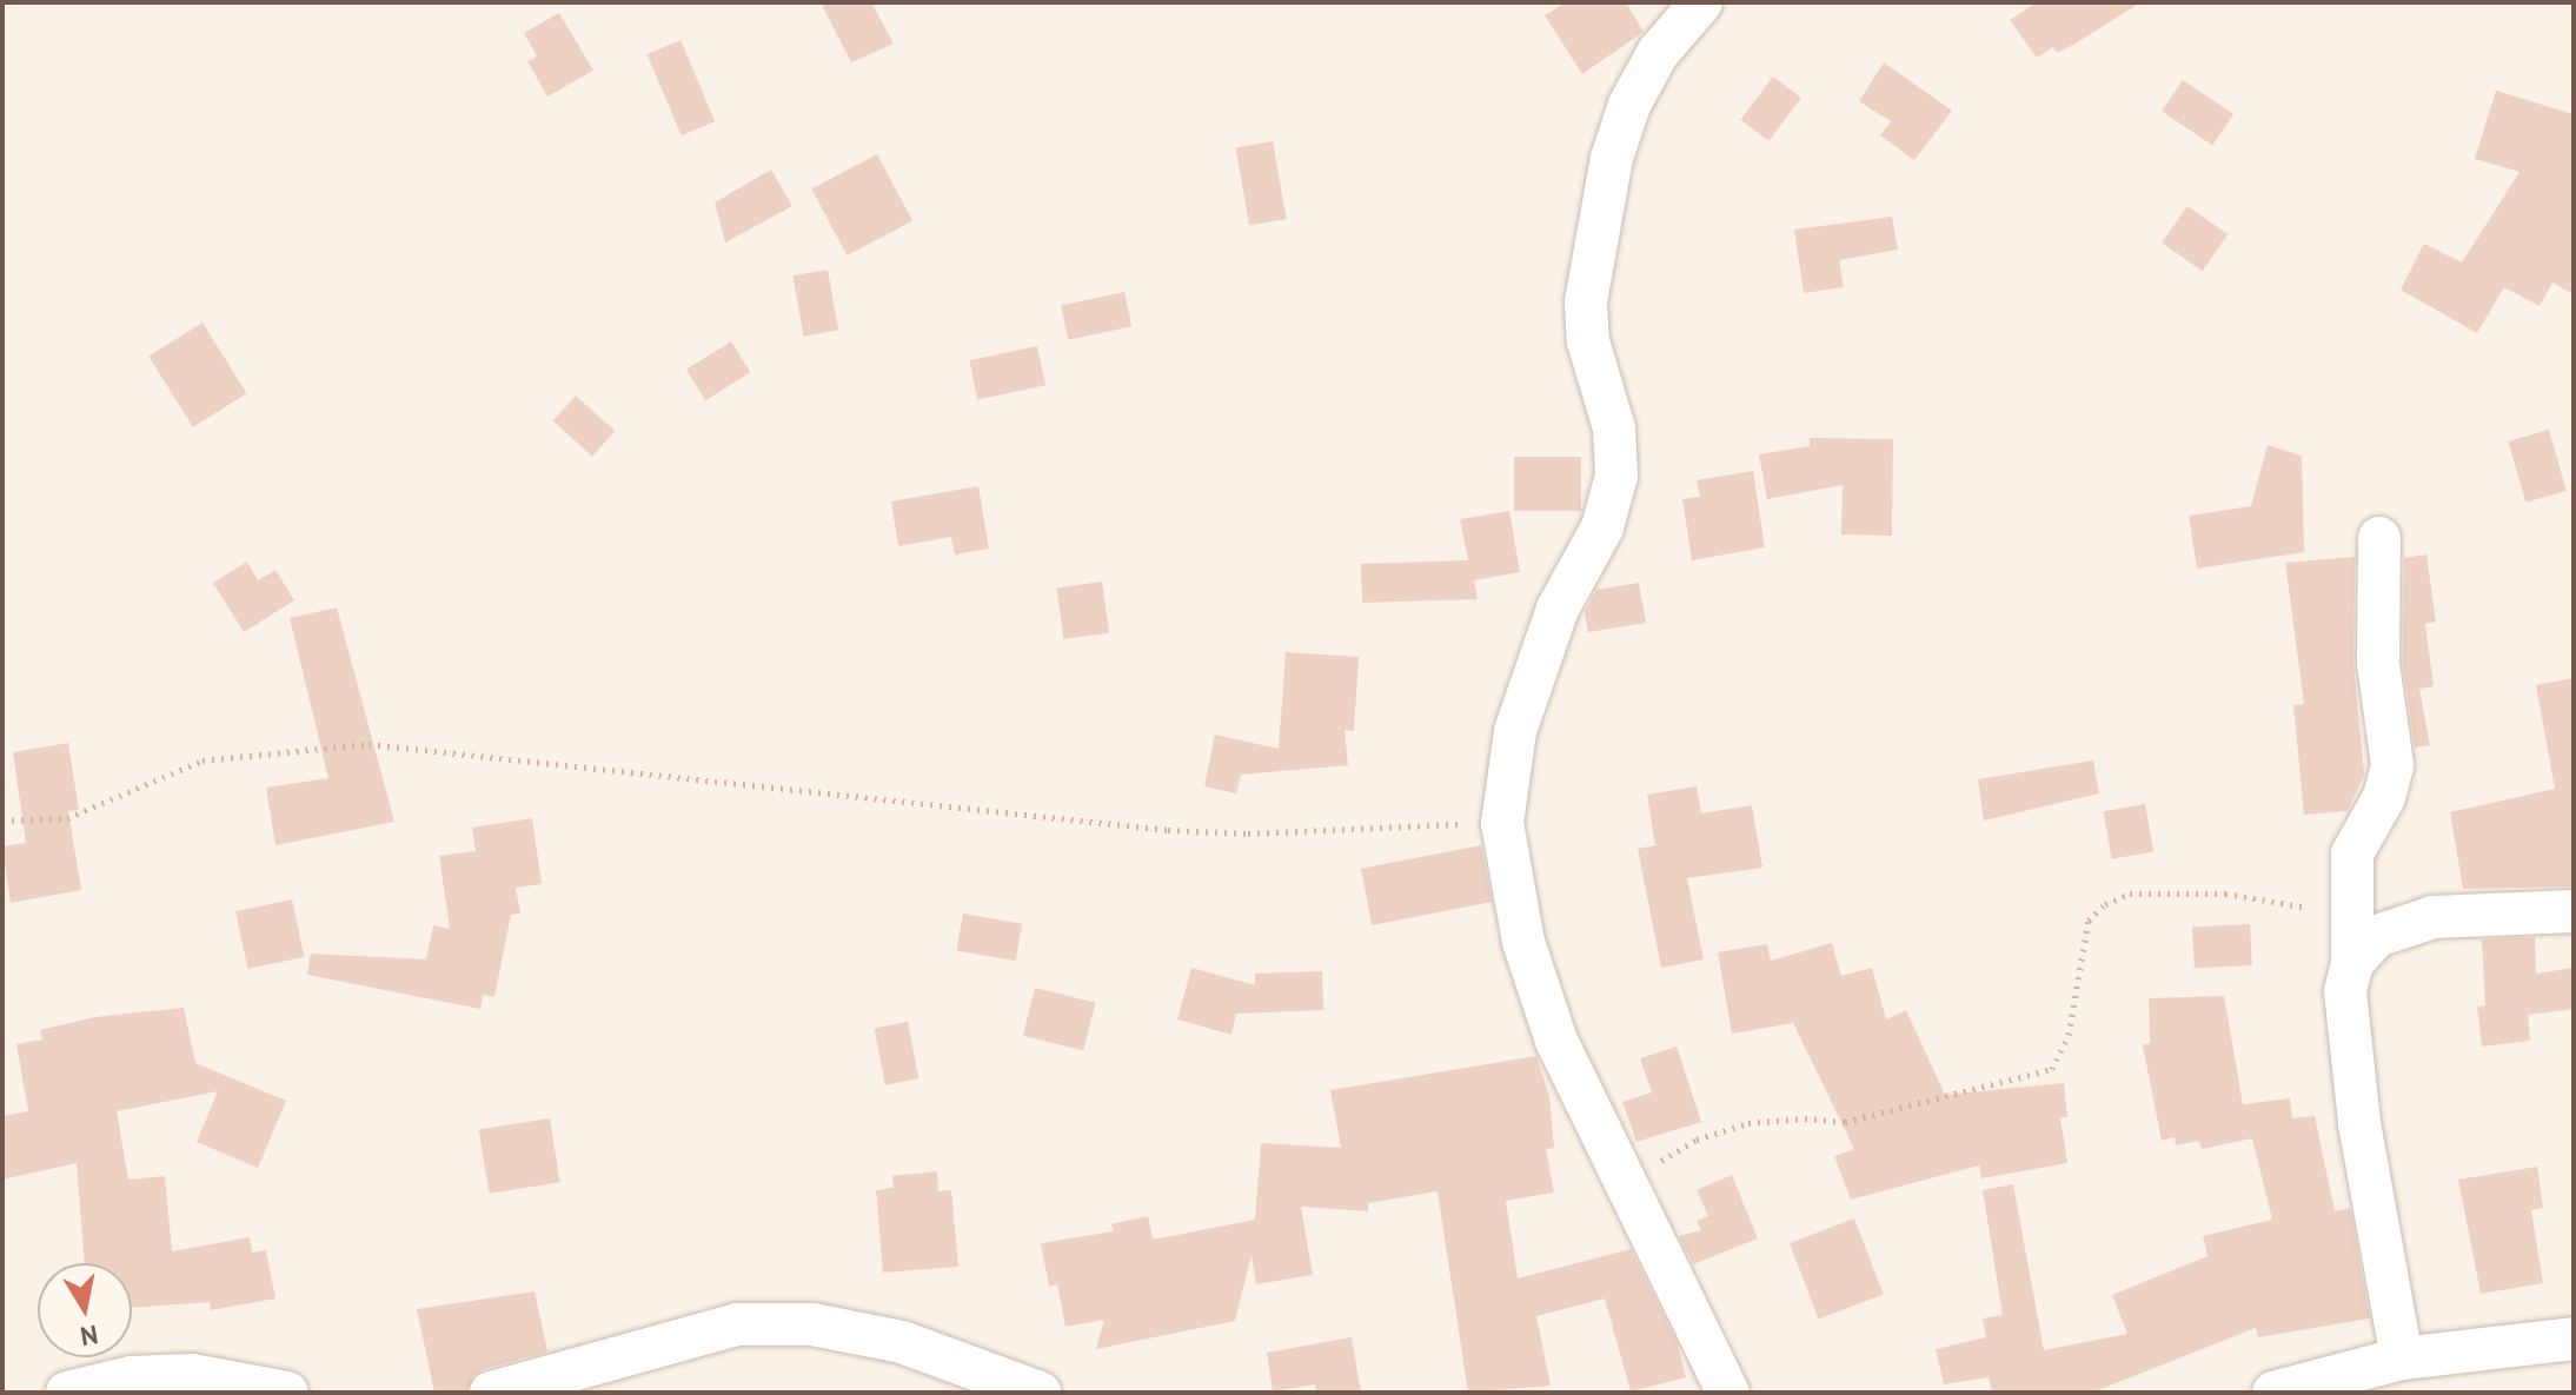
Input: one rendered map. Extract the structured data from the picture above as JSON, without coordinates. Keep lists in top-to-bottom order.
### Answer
{
  "north": "bottom"
}
